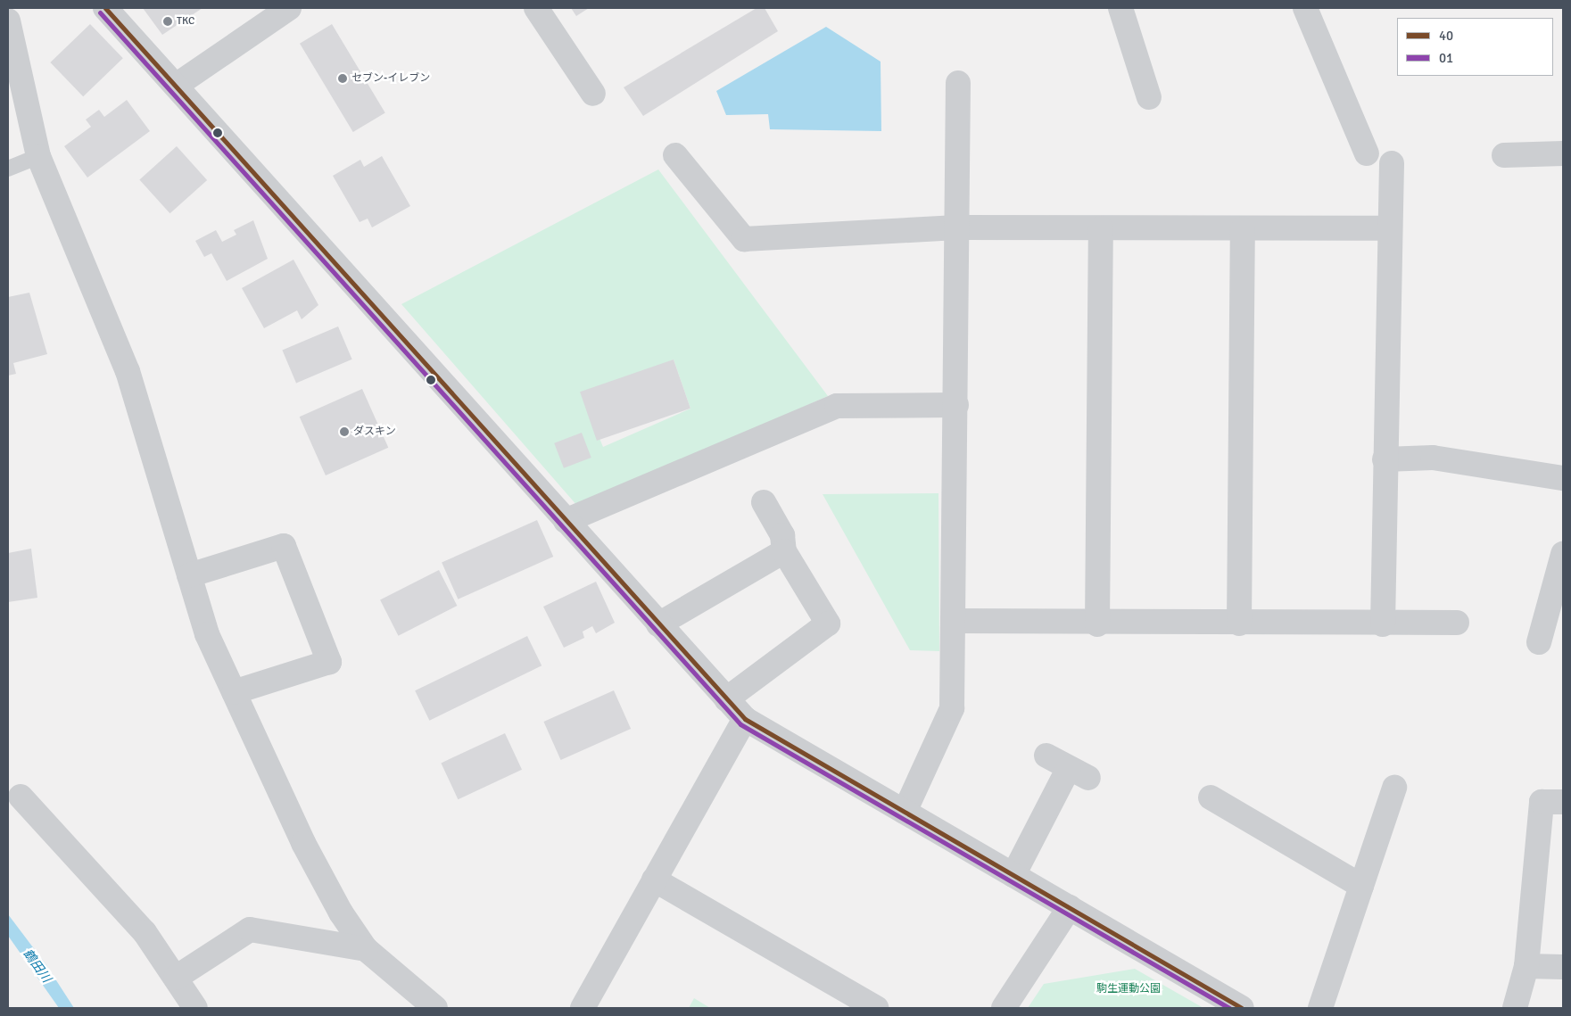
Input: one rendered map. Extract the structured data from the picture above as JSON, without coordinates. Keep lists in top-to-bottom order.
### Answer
{
  "water": ["鶴田川"],
  "parks": ["駒生運動公園"],
  "places": ["TKC", "セブン-イレブン", "ダスキン"],
  "lines": ["transit line 40", "transit line 01"],
  "legend": ["40", "01"]
}
